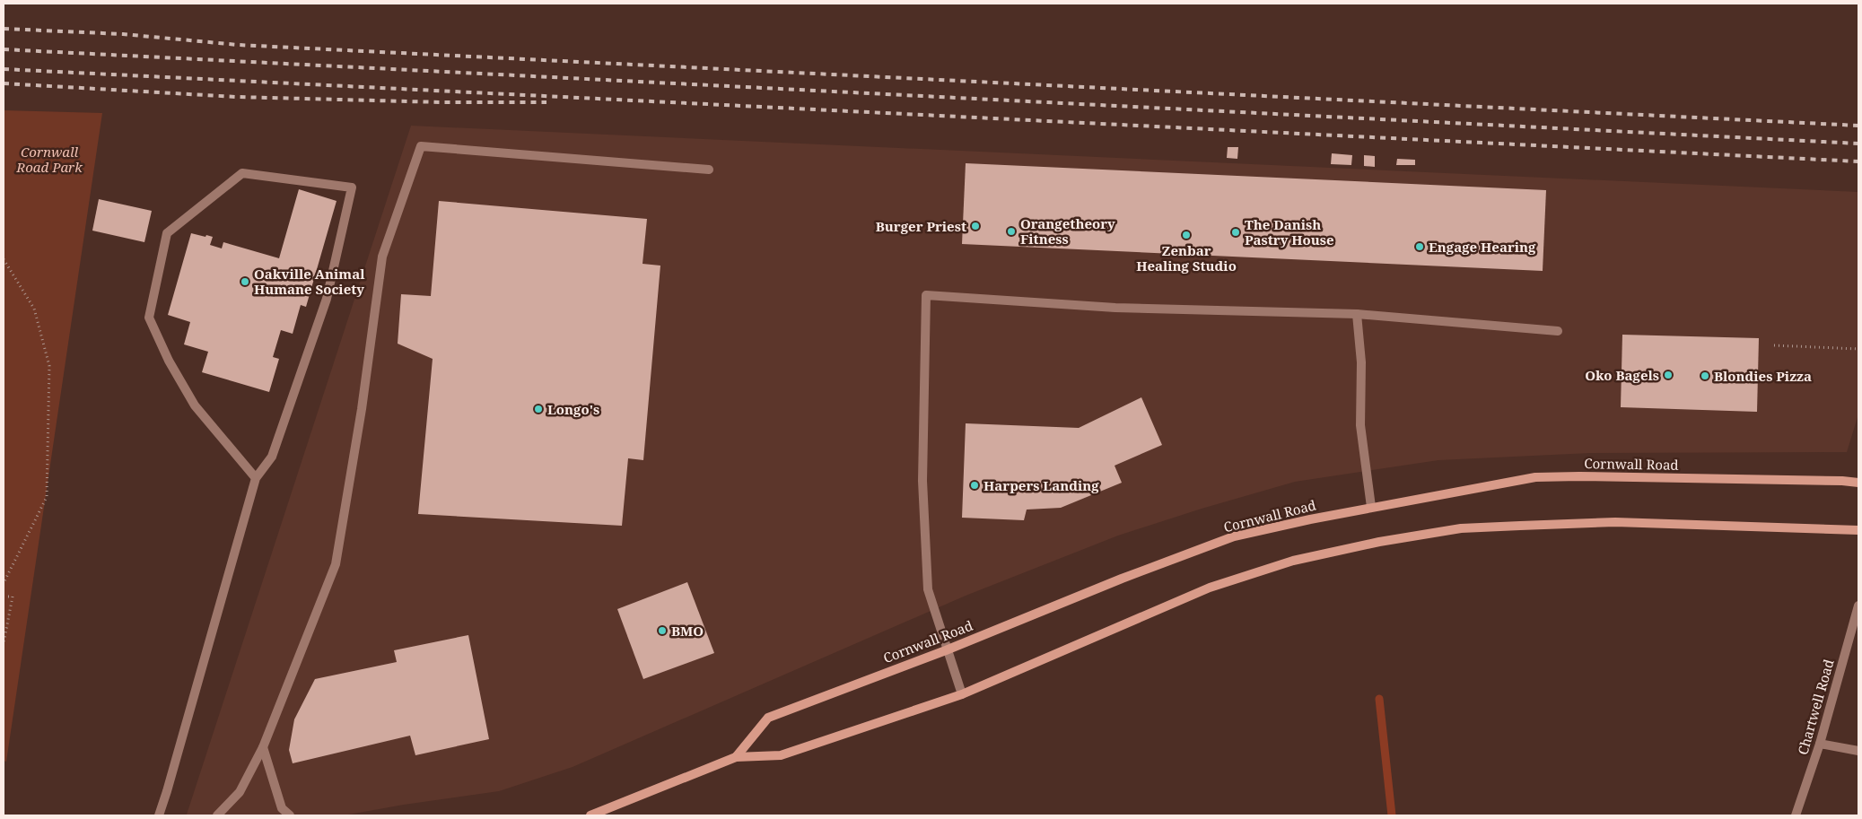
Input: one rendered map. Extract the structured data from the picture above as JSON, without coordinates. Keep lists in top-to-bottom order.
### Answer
{
  "streets": {
    "main road": ["Cornwall Road"],
    "street": ["Chartwell Road"]
  },
  "parks": ["Cornwall Road Park"],
  "places": [
    "Burger Priest",
    "Orangetheory Fitness",
    "The Danish Pastry House",
    "Zenbar Healing Studio",
    "Engage Hearing",
    "Oakville Animal Humane Society",
    "Oko Bagels",
    "Blondies Pizza",
    "Longo's",
    "Harpers Landing",
    "BMO"
  ]
}
